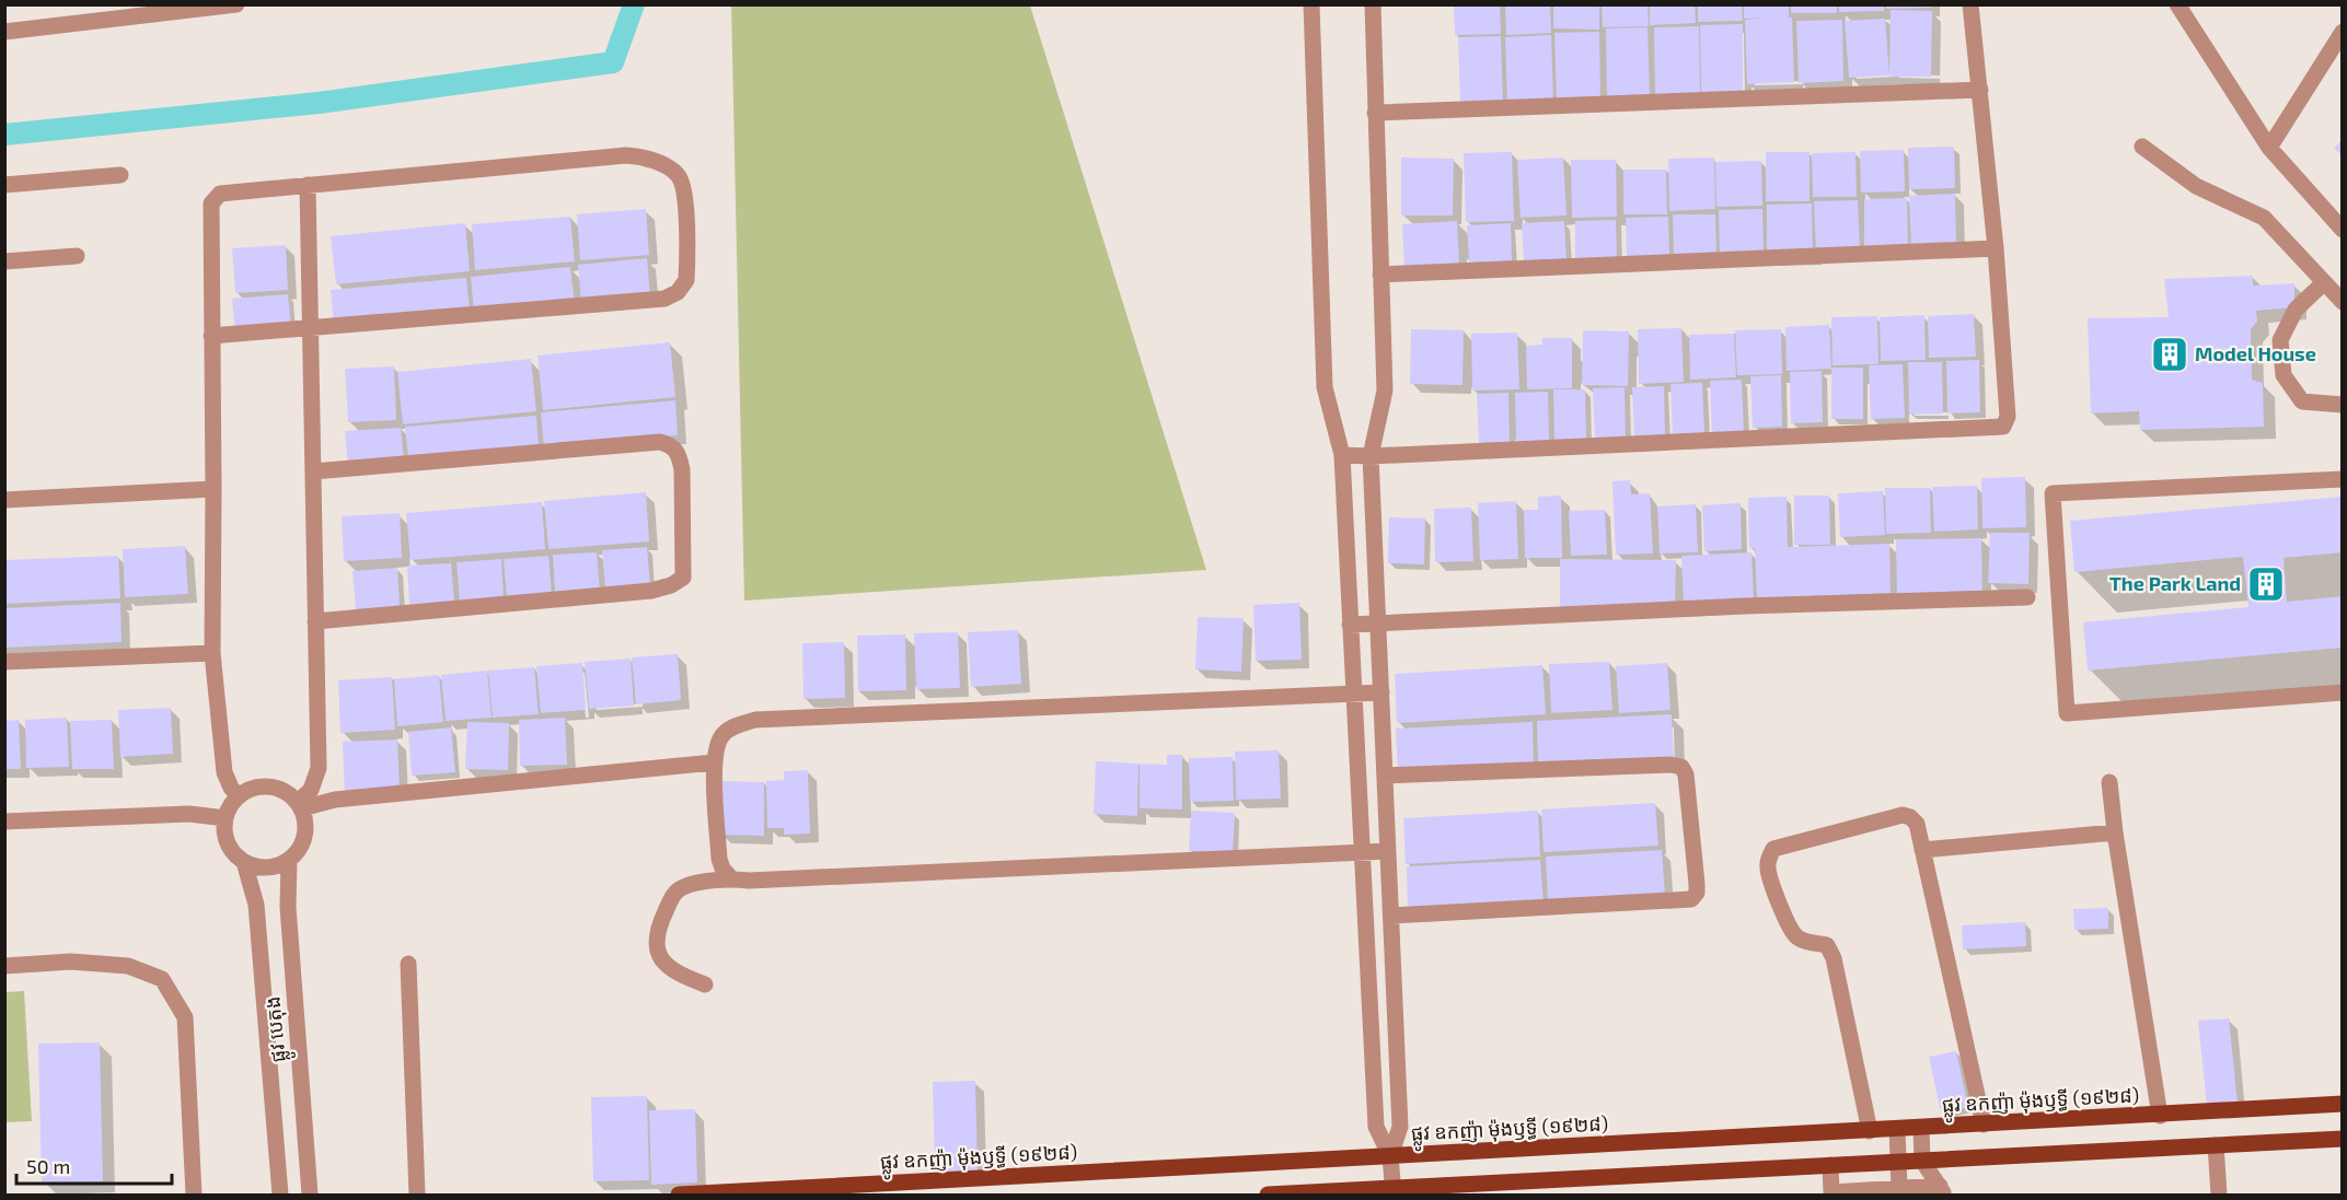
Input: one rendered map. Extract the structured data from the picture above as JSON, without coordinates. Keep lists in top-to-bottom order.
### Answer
{
  "streets": {
    "main road": ["ផ្លូវ ឧកញ៉ា ម៉ុងឫទ្ធី (១៩២៨)"],
    "street": ["ផ្លូវ បេតុង"]
  },
  "places": {
    "building": ["Model House", "The Park Land"]
  },
  "scale_bar": "50 m"
}
